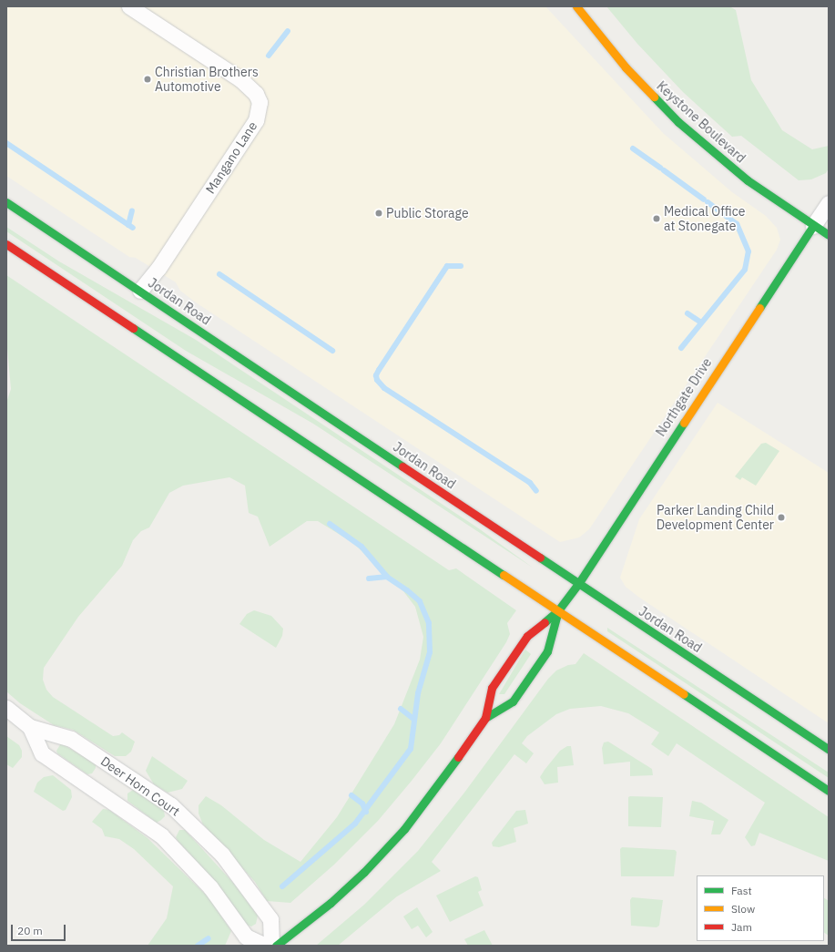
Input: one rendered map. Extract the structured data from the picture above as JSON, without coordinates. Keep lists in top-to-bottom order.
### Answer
{
  "streets": {
    "main road": ["Keystone Boulevard", "Jordan Road", "Northgate Drive"],
    "street": ["Mangano Lane", "Deer Horn Court"]
  },
  "crossings": [
    ["Keystone Boulevard", "Northgate Drive"],
    ["Mangano Lane", "Jordan Road"],
    ["Jordan Road", "Northgate Drive"]
  ],
  "places": [
    "Christian Brothers Automotive",
    "Public Storage",
    "Medical Office at Stonegate",
    "Parker Landing Child Development Center"
  ],
  "legend": ["Fast", "Slow", "Jam"],
  "scale_bar": "20 m"
}
